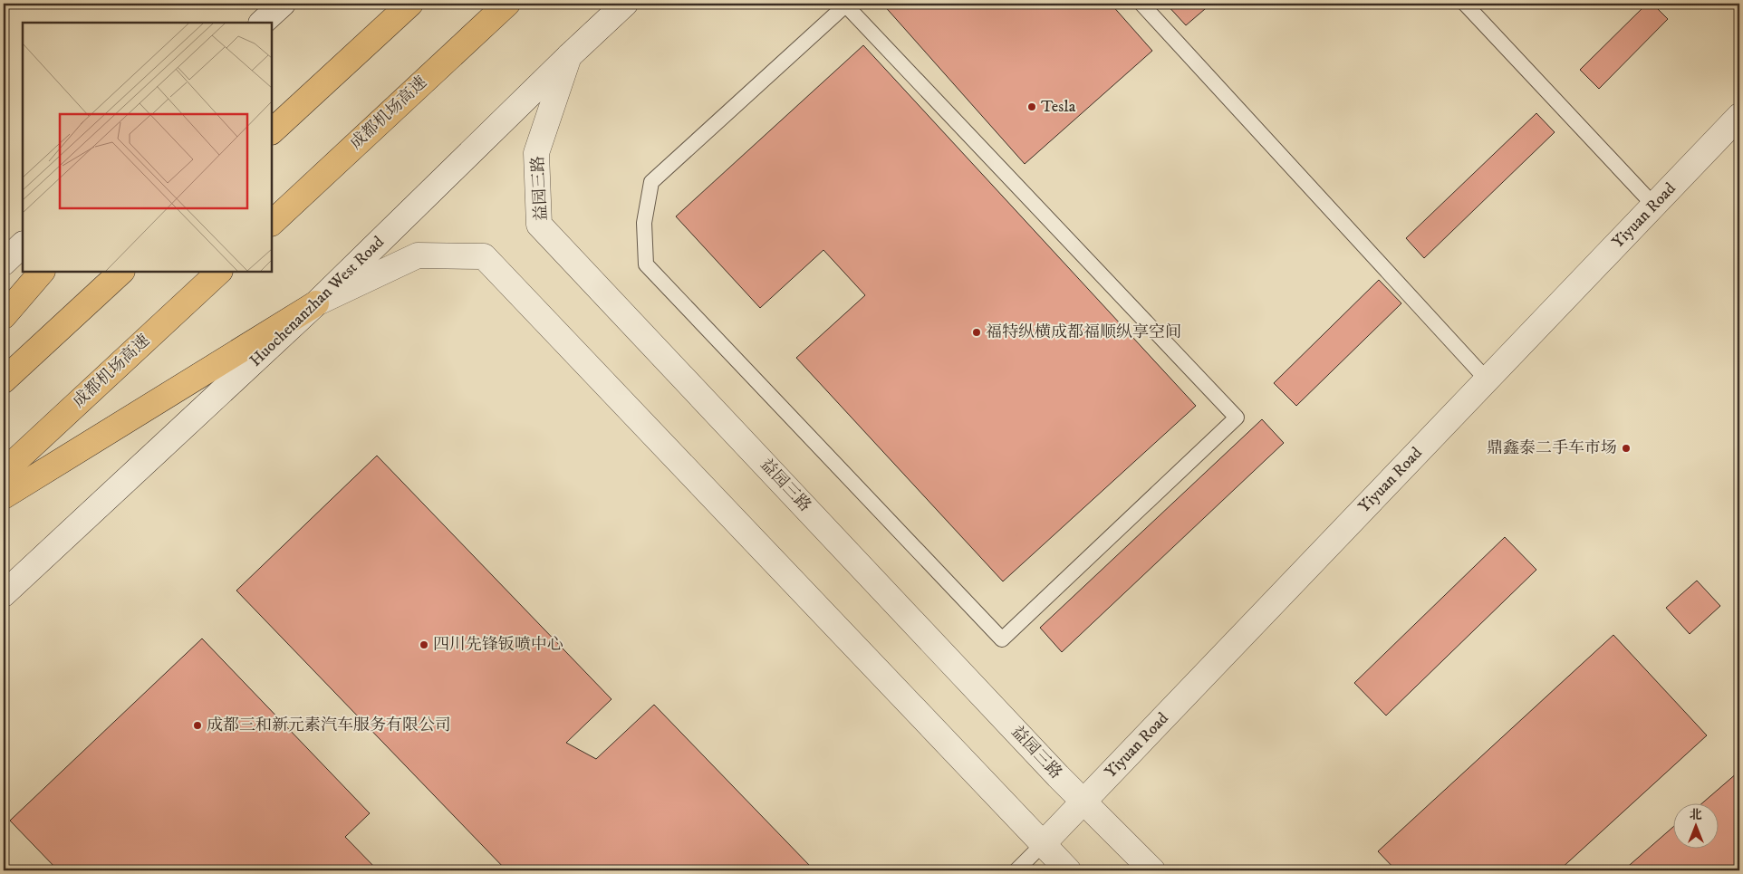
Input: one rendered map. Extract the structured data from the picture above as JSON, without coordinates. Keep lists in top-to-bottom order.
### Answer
{
  "streets": {
    "highway": ["成都机场高速"],
    "street": ["益园三路", "Yiyuan Road", "Huochenanzhan West Road"]
  },
  "crossings": [
    ["益园三路", "Yiyuan Road"],
    ["益园三路", "Huochenanzhan West Road"]
  ],
  "places": [
    "Tesla",
    "福特纵横成都福顺纵享空间",
    "鼎鑫泰二手车市场",
    "四川先锋钣喷中心",
    "成都三和新元素汽车服务有限公司"
  ],
  "north": "top"
}
